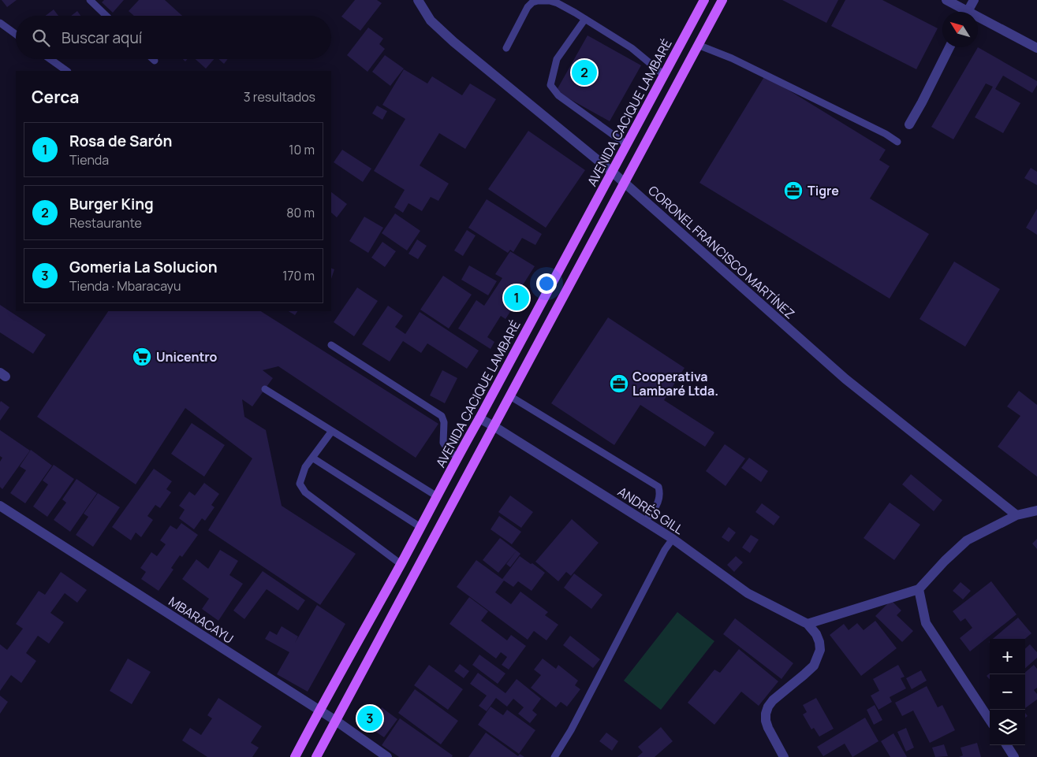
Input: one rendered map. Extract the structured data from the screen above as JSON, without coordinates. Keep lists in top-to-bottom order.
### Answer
{
  "streets": {
    "main road": ["AVENIDA CACIQUE LAMBARÉ"],
    "street": ["CORONEL FRANCISCO MARTÍNEZ", "ANDRÉS GILL", "MBARACAYU"]
  },
  "crossings": [
    ["AVENIDA CACIQUE LAMBARÉ", "CORONEL FRANCISCO MARTÍNEZ"],
    ["AVENIDA CACIQUE LAMBARÉ", "ANDRÉS GILL"],
    ["AVENIDA CACIQUE LAMBARÉ", "MBARACAYU"]
  ],
  "places": {
    "office": ["Tigre", "Cooperativa Lambaré Ltda."],
    "supermarket": ["Unicentro"]
  },
  "north": "top left",
  "page": {
    "search": "Buscar aquí",
    "pins": ["2", "1", "3"],
    "heading": ["Cerca", "3 resultados"],
    "list": [
      {
        "mark": "1",
        "name": "Rosa de Sarón",
        "note": "Tienda",
        "value": "10 m"
      },
      {
        "mark": "2",
        "name": "Burger King",
        "note": "Restaurante",
        "value": "80 m"
      },
      {
        "mark": "3",
        "name": "Gomeria La Solucion",
        "note": "Tienda · Mbaracayu",
        "value": "170 m"
      }
    ],
    "map_buttons": ["+", "−"]
  }
}
